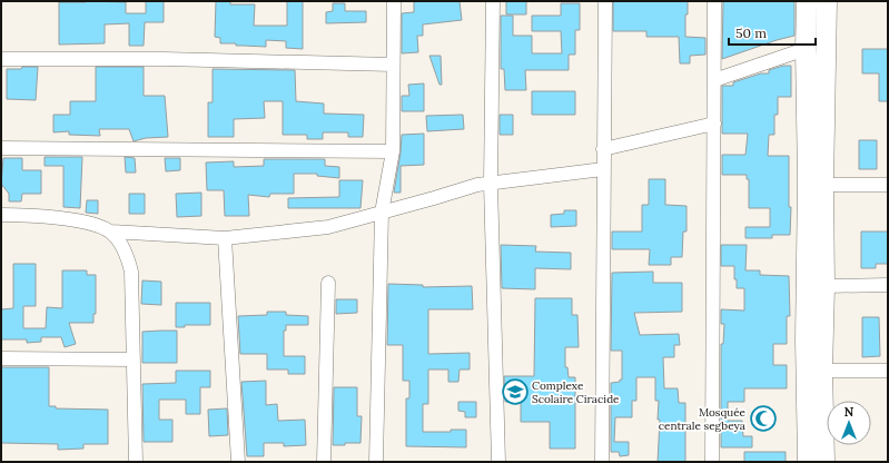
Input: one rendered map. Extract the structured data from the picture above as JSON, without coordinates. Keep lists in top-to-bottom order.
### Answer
{
  "places": {
    "school or university": ["Complexe Scolaire Ciracide"],
    "mosque": ["Mosquée centrale segbeya"]
  },
  "scale_bar": "50 m",
  "north": "top"
}
